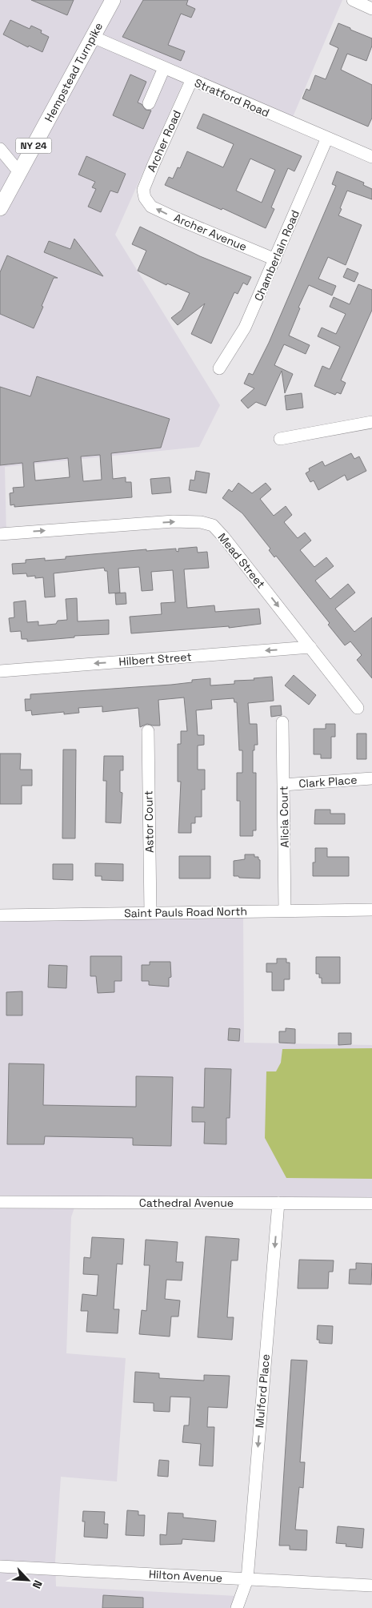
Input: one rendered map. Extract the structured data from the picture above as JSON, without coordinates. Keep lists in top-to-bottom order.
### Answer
{
  "streets": {
    "main road": ["Hempstead Turnpike", "NY 24"],
    "street": [
      "Stratford Road",
      "Archer Road",
      "Archer Avenue",
      "Chamberlain Road",
      "Mead Street",
      "Hilbert Street",
      "Clark Place",
      "Alicia Court",
      "Astor Court",
      "Saint Pauls Road North",
      "Cathedral Avenue",
      "Mulford Place",
      "Hilton Avenue"
    ]
  },
  "crossings": [
    ["Hempstead Turnpike", "Stratford Road"],
    ["Stratford Road", "Archer Road"],
    ["Stratford Road", "Chamberlain Road"],
    ["Archer Road", "Archer Avenue"],
    ["Archer Avenue", "Chamberlain Road"],
    ["Mead Street", "Hilbert Street"],
    ["Clark Place", "Alicia Court"],
    ["Alicia Court", "Saint Pauls Road North"],
    ["Astor Court", "Saint Pauls Road North"],
    ["Cathedral Avenue", "Mulford Place"],
    ["Mulford Place", "Hilton Avenue"]
  ],
  "one_way": [
    "Archer Avenue",
    "Mead Street",
    "Hilbert Street",
    "Mulford Place"
  ],
  "north": "bottom right"
}
